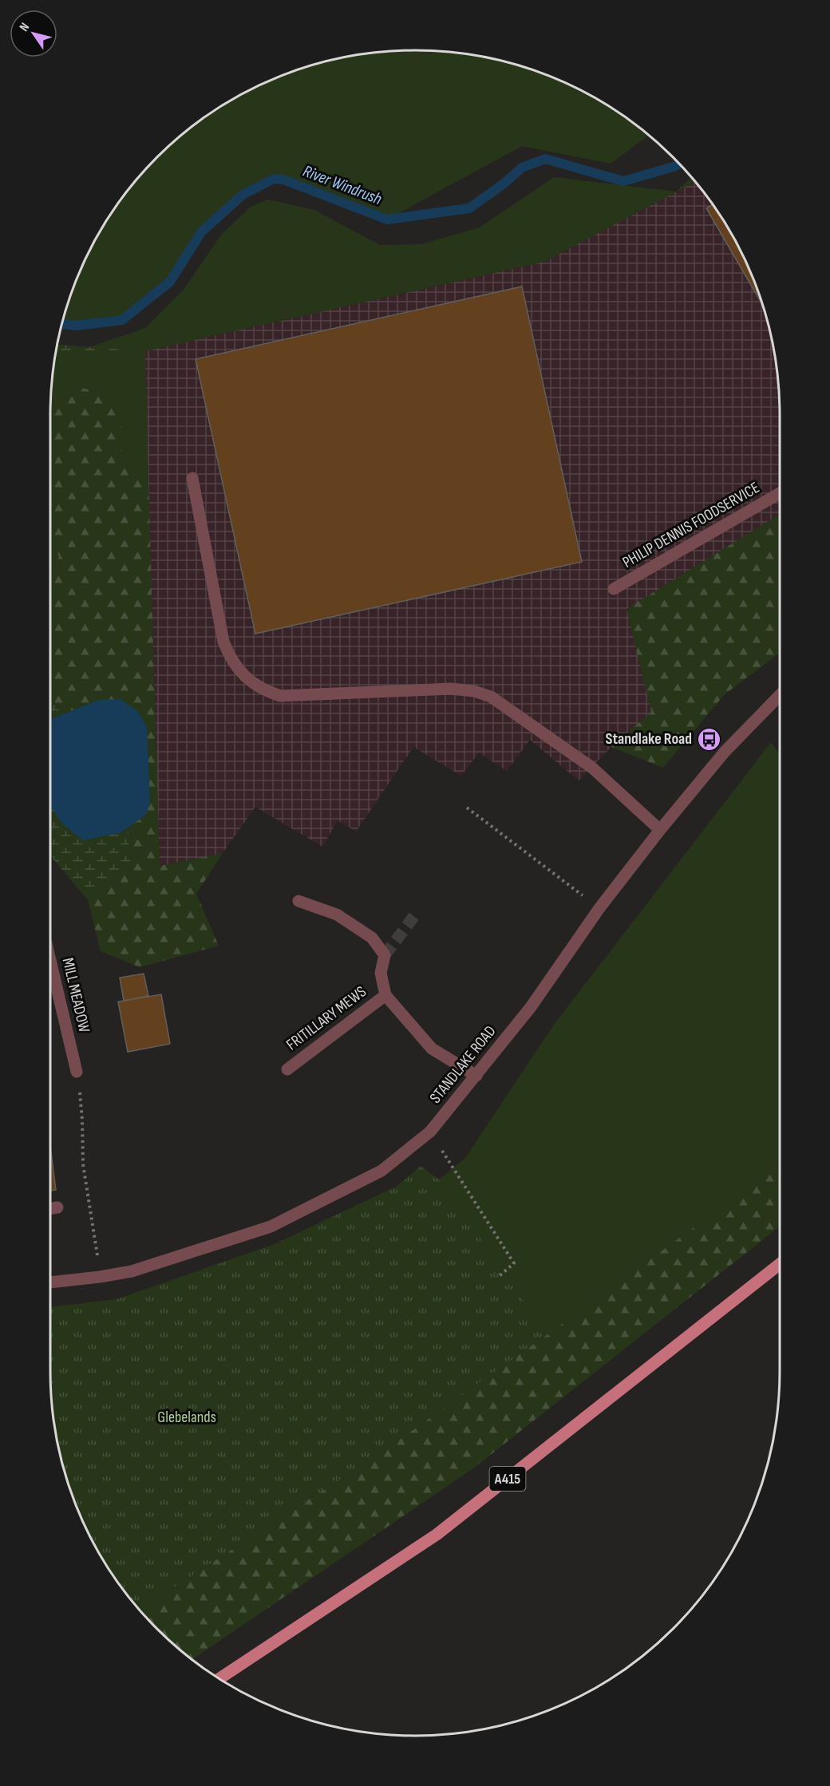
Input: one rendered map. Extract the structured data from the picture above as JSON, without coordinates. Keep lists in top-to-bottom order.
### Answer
{
  "streets": {
    "main road": ["A415"],
    "street": [
      "PHILIP DENNIS FOODSERVICE",
      "MILL MEADOW",
      "FRITILLARY MEWS",
      "STANDLAKE ROAD"
    ]
  },
  "crossings": [
    ["FRITILLARY MEWS", "STANDLAKE ROAD"]
  ],
  "water": ["River Windrush"],
  "parks": ["Glebelands"],
  "places": {
    "bus stop": ["Standlake Road"]
  },
  "north": "top left"
}
